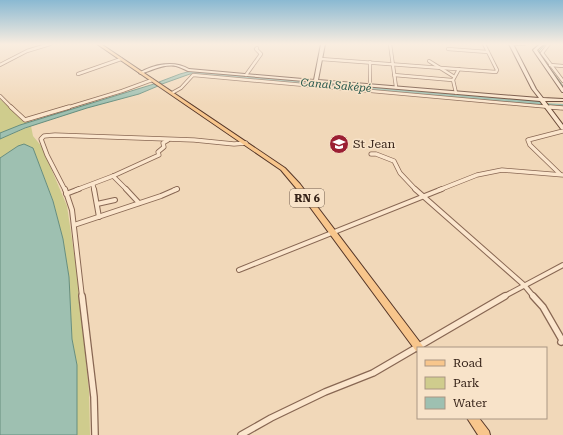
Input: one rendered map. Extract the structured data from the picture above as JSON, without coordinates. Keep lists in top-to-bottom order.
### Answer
{
  "streets": {
    "main road": ["RN 6"]
  },
  "water": ["Canal Saképé"],
  "places": {
    "school or university": ["St Jean"]
  },
  "legend": ["Road", "Park", "Water"]
}
